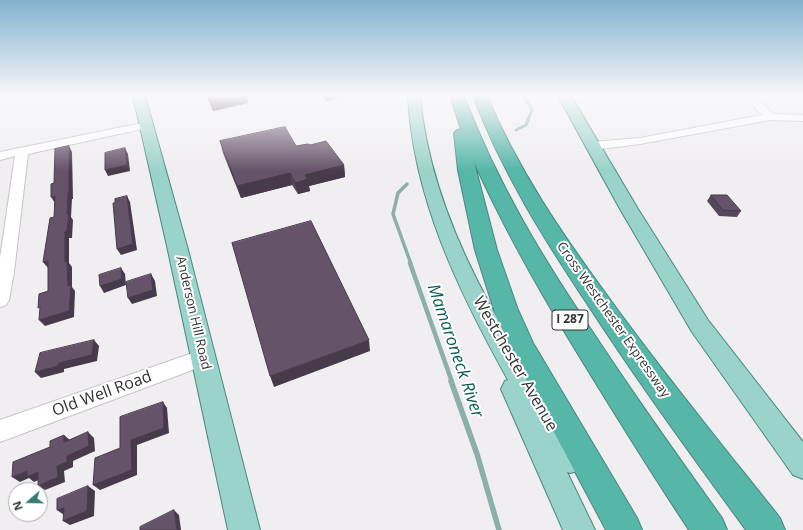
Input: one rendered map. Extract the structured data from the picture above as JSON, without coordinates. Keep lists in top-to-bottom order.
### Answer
{
  "streets": {
    "highway": ["I 287", "Cross Westchester Expressway"],
    "main road": ["Anderson Hill Road", "Westchester Avenue"],
    "street": ["Old Well Road"]
  },
  "crossings": [
    ["Anderson Hill Road", "Old Well Road"]
  ],
  "water": ["Mamaroneck River"],
  "north": "left"
}
